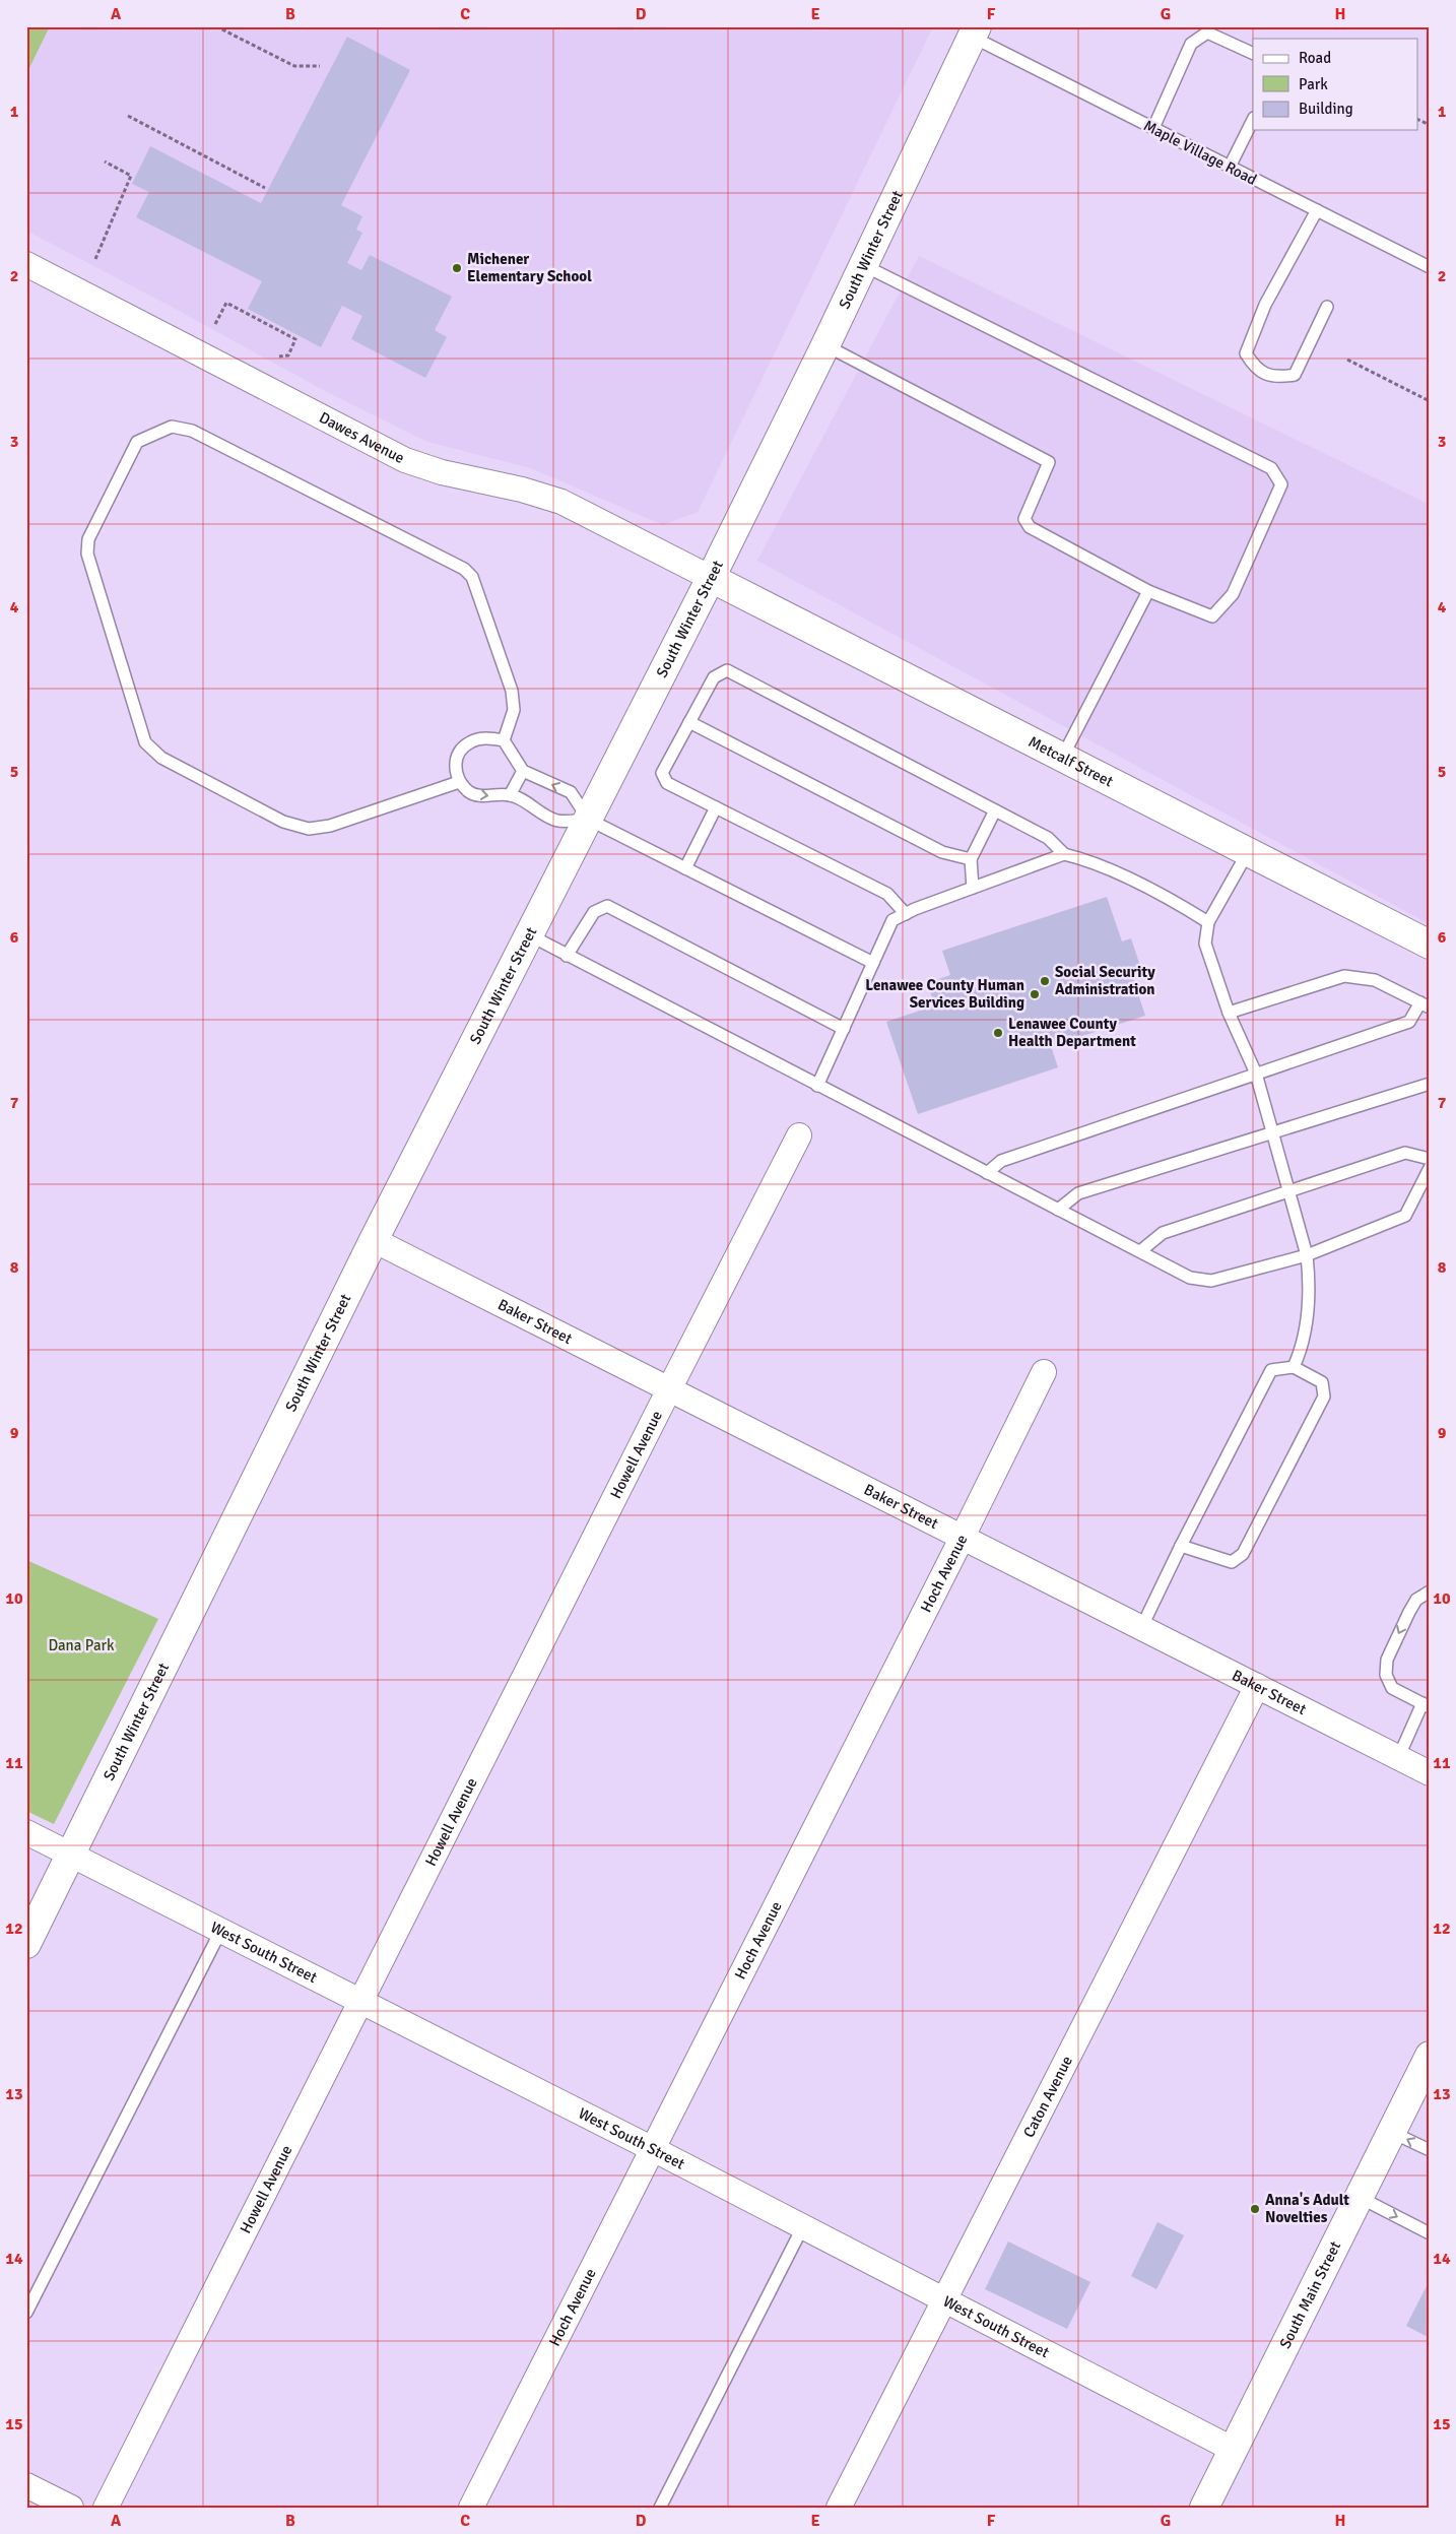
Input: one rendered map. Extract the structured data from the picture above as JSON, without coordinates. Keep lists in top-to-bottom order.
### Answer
{
  "streets": {
    "street": [
      "South Winter Street",
      "Dawes Avenue",
      "Metcalf Street",
      "Baker Street",
      "Howell Avenue",
      "Hoch Avenue",
      "West South Street",
      "Caton Avenue",
      "South Main Street"
    ],
    "lane": ["Maple Village Road"]
  },
  "crossings": [
    ["Maple Village Road", "South Winter Street"],
    ["South Winter Street", "Dawes Avenue"],
    ["South Winter Street", "Metcalf Street"],
    ["South Winter Street", "Baker Street"],
    ["South Winter Street", "West South Street"],
    ["Dawes Avenue", "Metcalf Street"],
    ["Baker Street", "Howell Avenue"],
    ["Baker Street", "Hoch Avenue"],
    ["Baker Street", "Caton Avenue"],
    ["Howell Avenue", "West South Street"],
    ["Hoch Avenue", "West South Street"],
    ["West South Street", "Caton Avenue"],
    ["West South Street", "South Main Street"]
  ],
  "parks": ["Dana Park"],
  "places": [
    "Michener Elementary School",
    "Social Security Administration",
    "Lenawee County Human Services Building",
    "Lenawee County Health Department",
    "Anna's Adult Novelties"
  ],
  "legend": ["Road", "Park", "Building"],
  "grid": {
    "columns": [
      "A",
      "B",
      "C",
      "D",
      "E",
      "F",
      "G",
      "H"
    ],
    "rows": [
      "1",
      "2",
      "3",
      "4",
      "5",
      "6",
      "7",
      "8",
      "9",
      "10",
      "11",
      "12",
      "13",
      "14",
      "15"
    ]
  }
}
